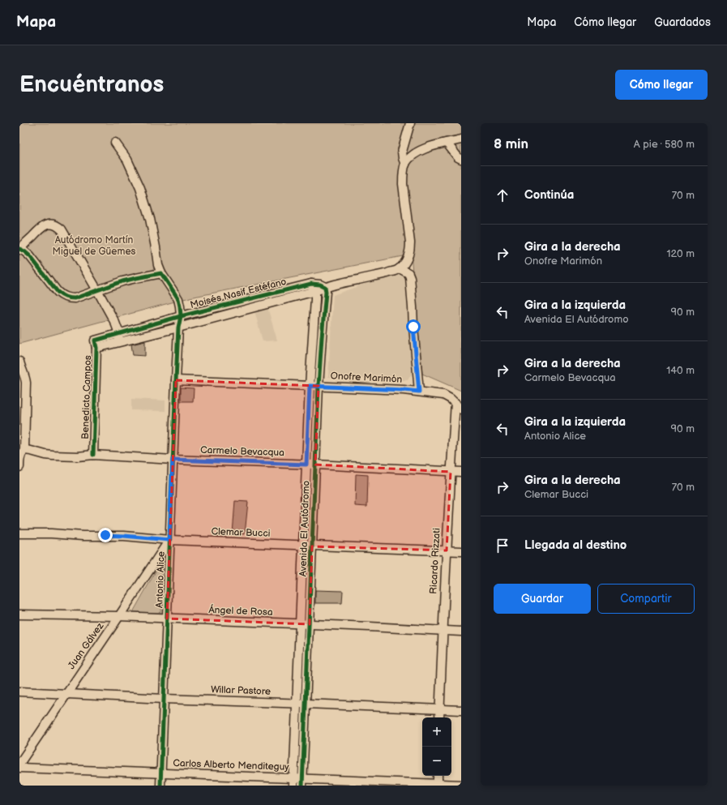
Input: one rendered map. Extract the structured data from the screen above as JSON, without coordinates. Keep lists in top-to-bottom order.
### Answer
{
  "streets": {
    "street": [
      "Moisés Nasif Estéfano",
      "Onofre Marimón",
      "Benedicto Campos",
      "Carmelo Bevacqua",
      "Avenida El Autódromo",
      "Clemar Bucci",
      "Ricardo Rizzati",
      "Antonio Alice",
      "Ángel de Rosa",
      "Juan Gálvez",
      "Willar Pastore",
      "Carlos Alberto Menditeguy"
    ]
  },
  "crossings": [
    ["Moisés Nasif Estéfano", "Benedicto Campos"],
    ["Moisés Nasif Estéfano", "Avenida El Autódromo"],
    ["Moisés Nasif Estéfano", "Antonio Alice"],
    ["Onofre Marimón", "Avenida El Autódromo"],
    ["Onofre Marimón", "Ricardo Rizzati"],
    ["Onofre Marimón", "Antonio Alice"],
    ["Benedicto Campos", "Carmelo Bevacqua"],
    ["Carmelo Bevacqua", "Avenida El Autódromo"],
    ["Carmelo Bevacqua", "Ricardo Rizzati"],
    ["Carmelo Bevacqua", "Antonio Alice"],
    ["Avenida El Autódromo", "Clemar Bucci"],
    ["Avenida El Autódromo", "Ángel de Rosa"],
    ["Avenida El Autódromo", "Willar Pastore"],
    ["Avenida El Autódromo", "Carlos Alberto Menditeguy"],
    ["Clemar Bucci", "Ricardo Rizzati"],
    ["Clemar Bucci", "Antonio Alice"],
    ["Clemar Bucci", "Juan Gálvez"],
    ["Ricardo Rizzati", "Ángel de Rosa"],
    ["Ricardo Rizzati", "Willar Pastore"],
    ["Antonio Alice", "Ángel de Rosa"],
    ["Antonio Alice", "Juan Gálvez"],
    ["Antonio Alice", "Willar Pastore"],
    ["Antonio Alice", "Carlos Alberto Menditeguy"],
    ["Ángel de Rosa", "Juan Gálvez"],
    ["Juan Gálvez", "Willar Pastore"]
  ],
  "parks": ["Autódromo Martín Miguel de Güemes"],
  "page": {
    "header": "Mapa",
    "nav": ["Mapa", "Cómo llegar", "Guardados"],
    "buttons": [
      "Cómo llegar",
      ["Guardar", "Compartir"]
    ],
    "title": "Encuéntranos",
    "heading": ["8 min", "A pie · 580 m"],
    "list": [
      ["Continúa", "70 m"],
      ["Gira a la derecha", "Onofre Marimón", "120 m"],
      ["Gira a la izquierda", "Avenida El Autódromo", "90 m"],
      ["Gira a la derecha", "Carmelo Bevacqua", "140 m"],
      ["Gira a la izquierda", "Antonio Alice", "90 m"],
      ["Gira a la derecha", "Clemar Bucci", "70 m"],
      "Llegada al destino"
    ],
    "map_buttons": ["+", "−"]
  }
}
